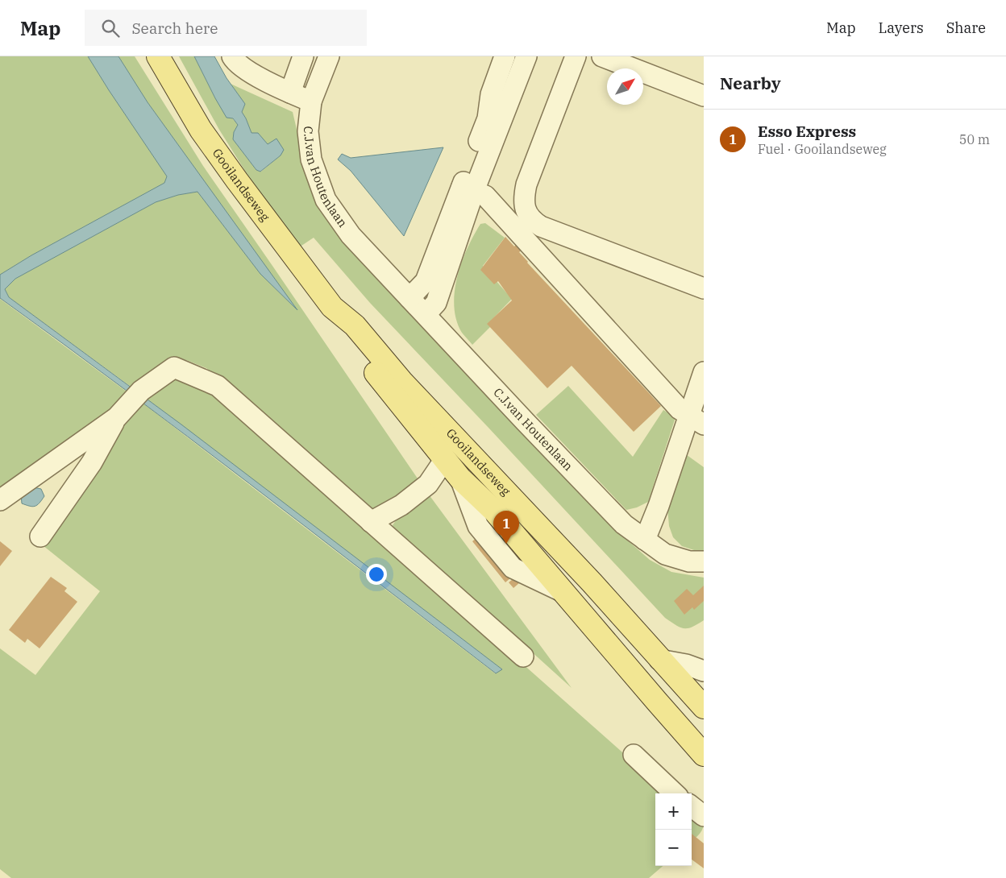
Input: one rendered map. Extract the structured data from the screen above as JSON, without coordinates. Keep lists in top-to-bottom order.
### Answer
{
  "streets": {
    "main road": ["Gooilandseweg"],
    "street": ["C.J.van Houtenlaan"]
  },
  "north": "top right",
  "page": {
    "header": "Map",
    "search": "Search here",
    "nav": ["Map", "Layers", "Share"],
    "heading": "Nearby",
    "list": [
      {
        "mark": "1",
        "name": "Esso Express",
        "note": "Fuel · Gooilandseweg",
        "value": "50 m"
      }
    ],
    "pins": "1",
    "map_buttons": ["+", "−"]
  }
}
